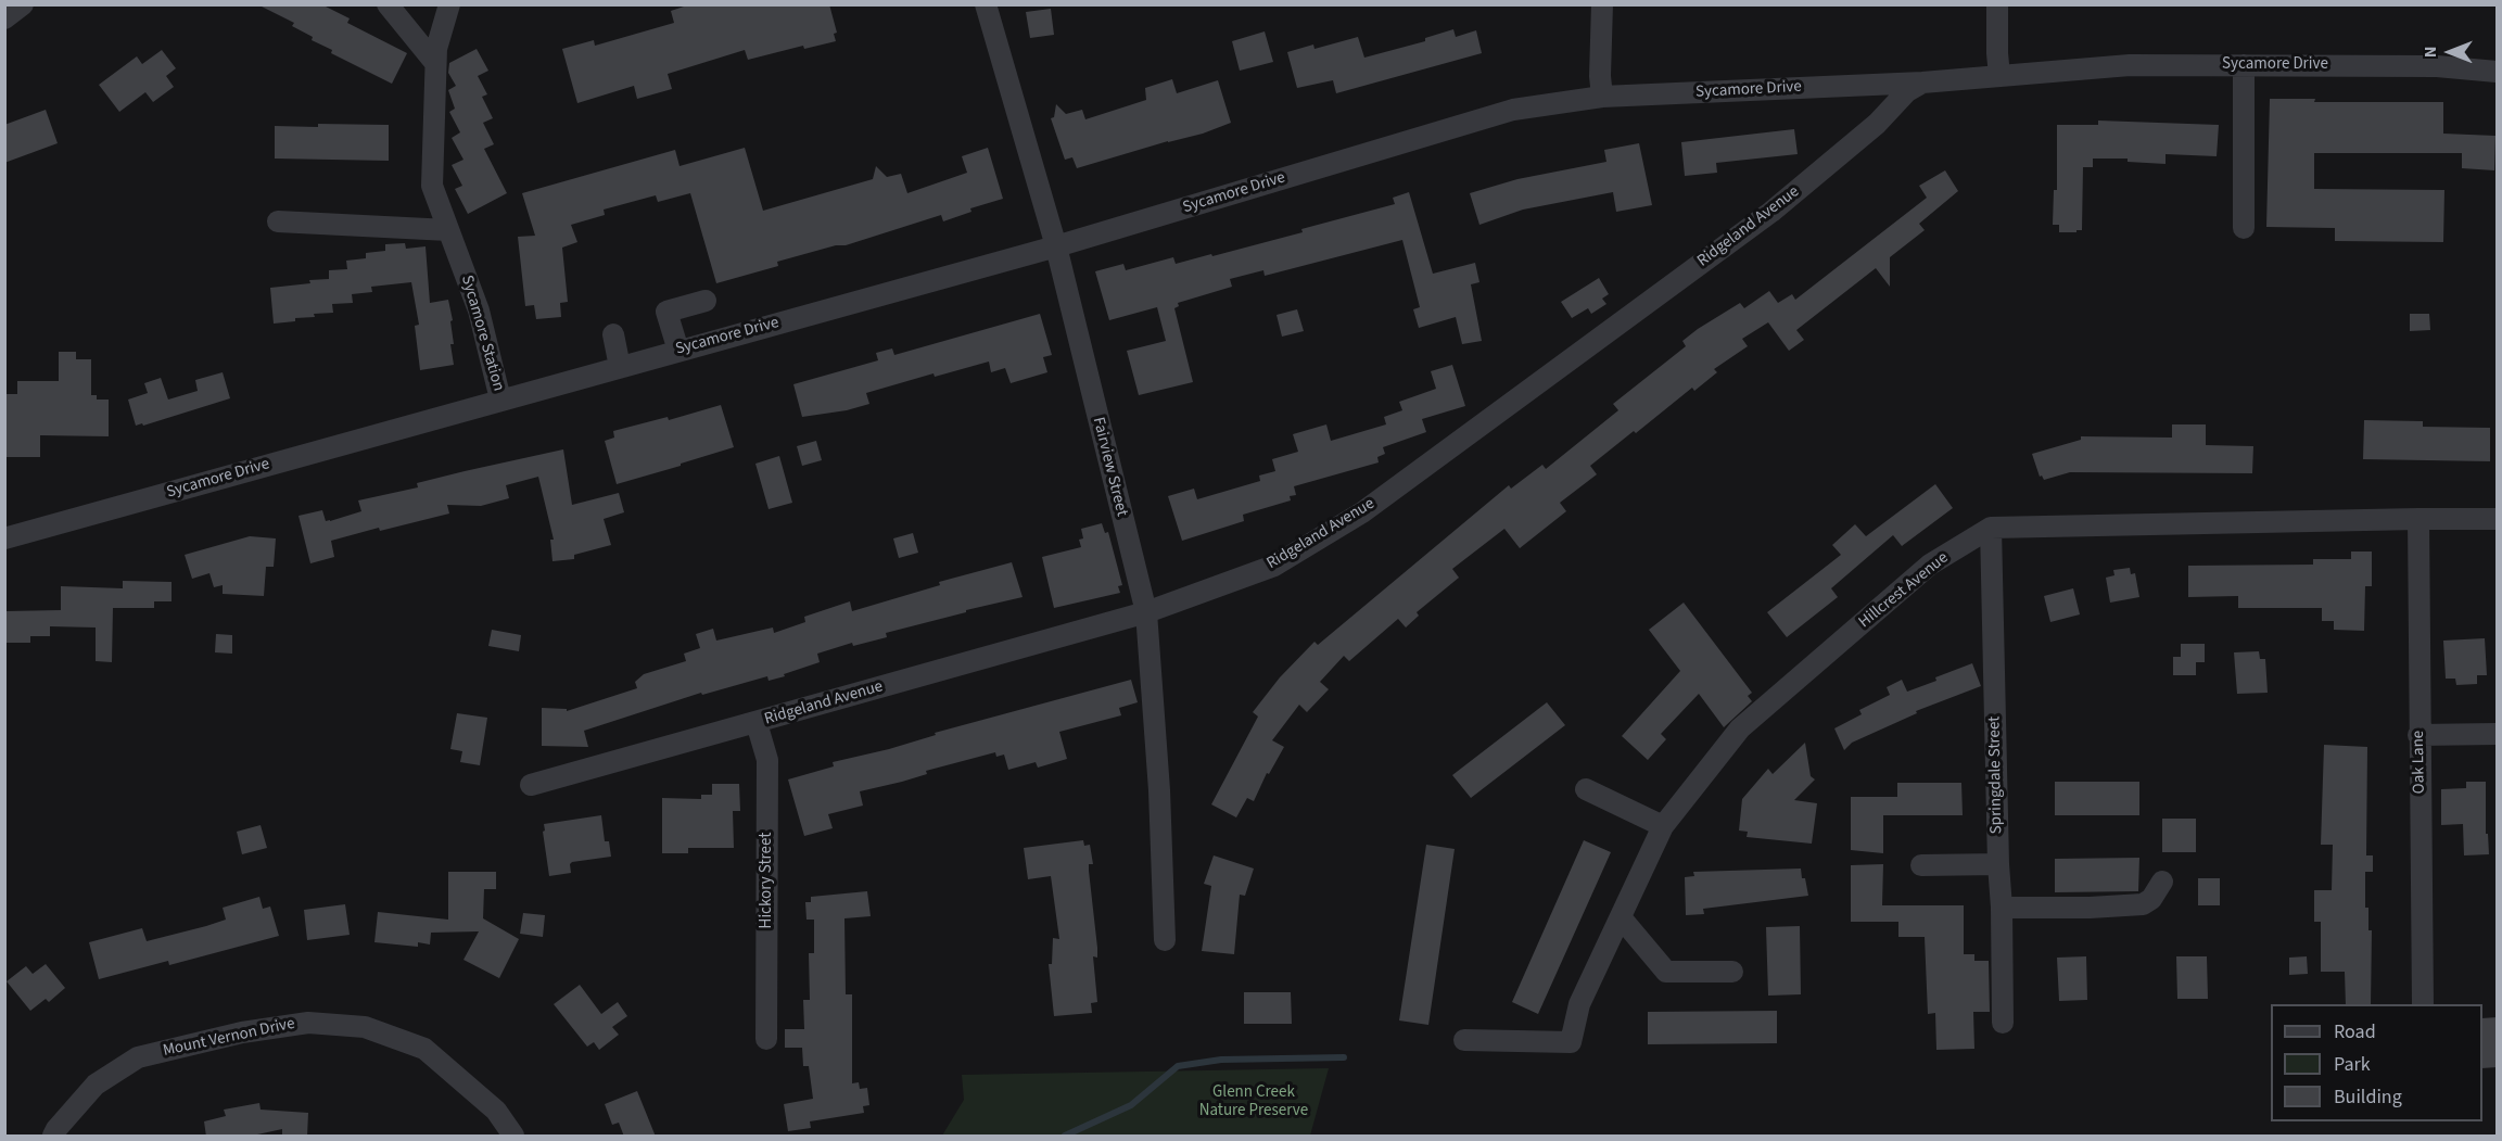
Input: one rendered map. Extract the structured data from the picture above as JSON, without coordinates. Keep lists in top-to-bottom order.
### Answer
{
  "streets": {
    "street": [
      "Sycamore Drive",
      "Ridgeland Avenue",
      "Sycamore Station",
      "Fairview Street",
      "Hillcrest Avenue",
      "Oak Lane",
      "Springdale Street",
      "Hickory Street",
      "Mount Vernon Drive"
    ]
  },
  "crossings": [
    ["Sycamore Drive", "Ridgeland Avenue"],
    ["Sycamore Drive", "Sycamore Station"],
    ["Sycamore Drive", "Fairview Street"],
    ["Ridgeland Avenue", "Fairview Street"],
    ["Ridgeland Avenue", "Hickory Street"],
    ["Hillcrest Avenue", "Springdale Street"]
  ],
  "parks": ["Glenn Creek Nature Preserve"],
  "legend": ["Road", "Park", "Building"],
  "north": "left"
}
